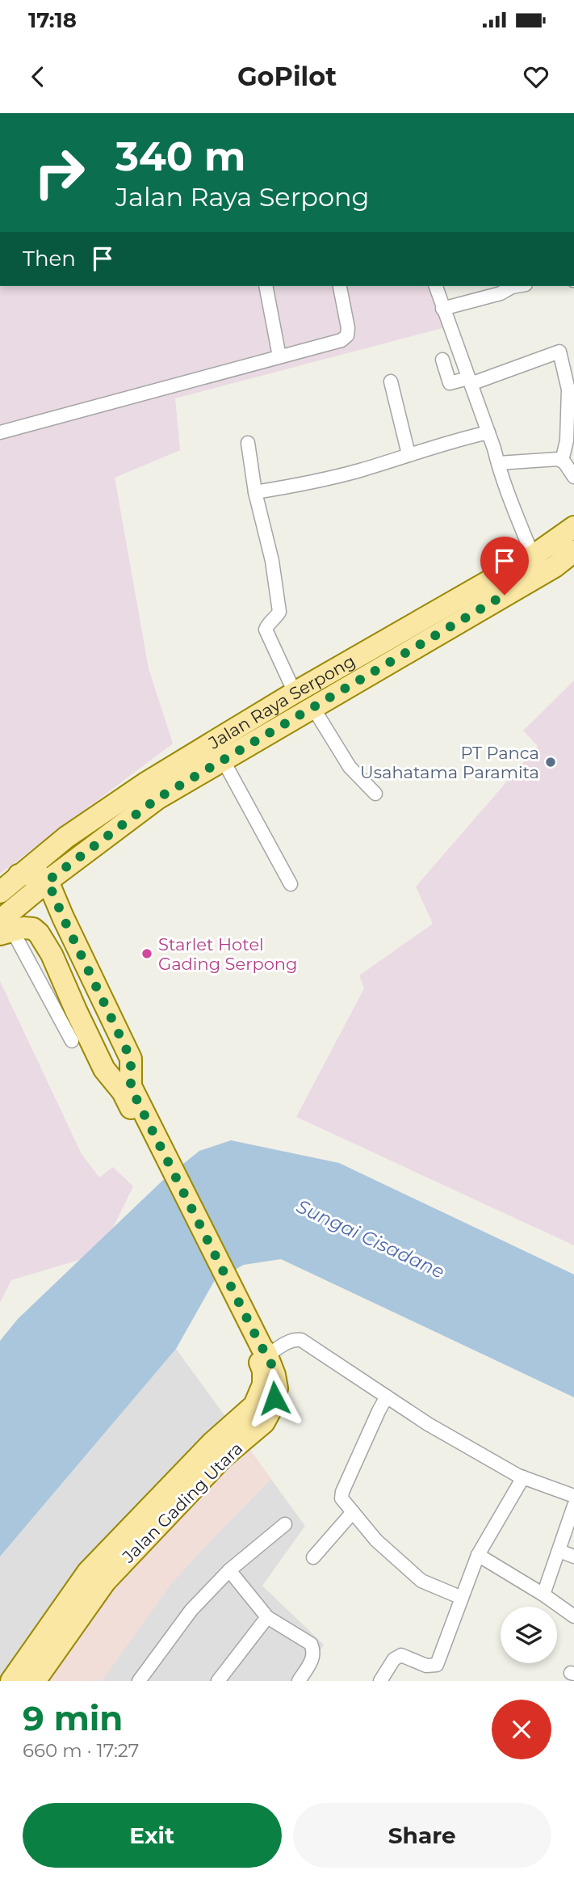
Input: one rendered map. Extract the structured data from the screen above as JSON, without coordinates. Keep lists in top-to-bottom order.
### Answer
{
  "streets": {
    "main road": ["Jalan Raya Serpong", "Jalan Gading Utara"]
  },
  "crossings": [
    ["Jalan Raya Serpong", "Jalan Gading Utara"]
  ],
  "water": ["Sungai Cisadane"],
  "places": ["PT Panca Usahatama Paramita", "Starlet Hotel Gading Serpong"],
  "page": {
    "status": "17:18",
    "header": "GoPilot",
    "turn": ["340 m", "Jalan Raya Serpong"],
    "then": "Then",
    "heading": ["9 min", "660 m · 17:27"],
    "buttons": ["Exit", "Share"]
  }
}
